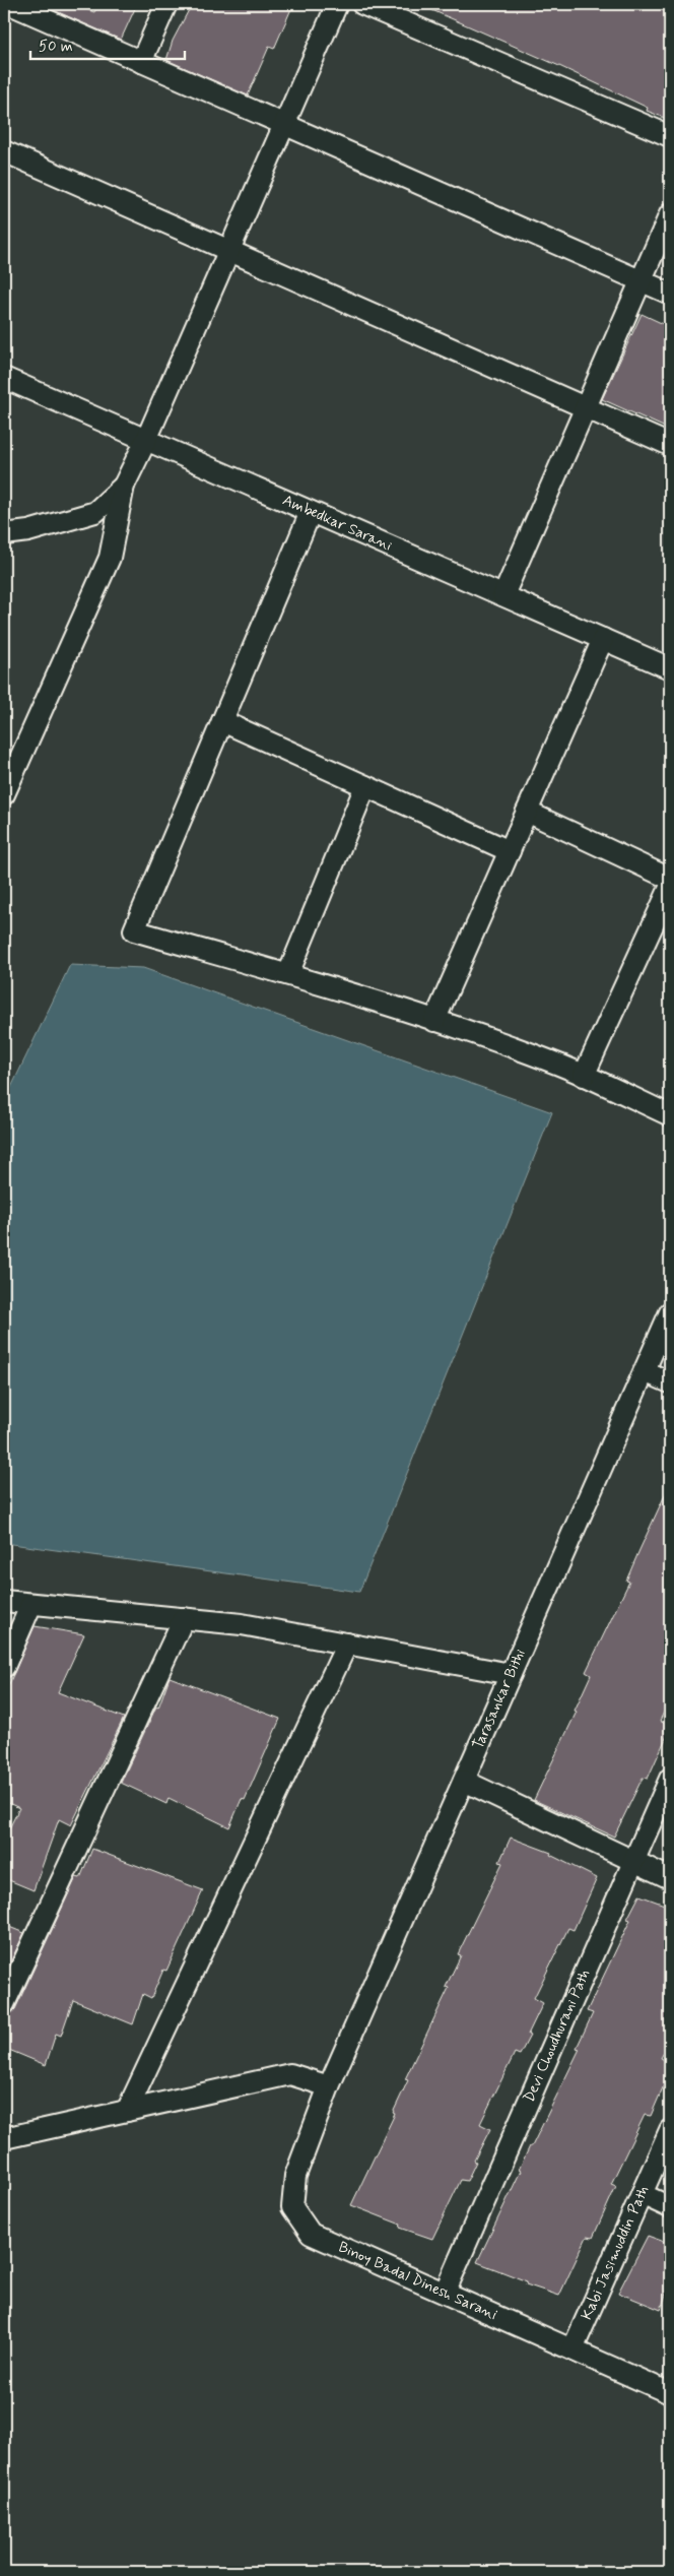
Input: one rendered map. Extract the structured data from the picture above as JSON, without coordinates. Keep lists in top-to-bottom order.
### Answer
{
  "streets": {
    "street": [
      "Ambedkar Sarani",
      "Tarasankar Bithi",
      "Devi Choudhurani Path",
      "Kabi Jasimuddin Path",
      "Binoy Badal Dinesh Sarani"
    ]
  },
  "crossings": [
    ["Tarasankar Bithi", "Binoy Badal Dinesh Sarani"],
    ["Devi Choudhurani Path", "Binoy Badal Dinesh Sarani"],
    ["Kabi Jasimuddin Path", "Binoy Badal Dinesh Sarani"]
  ],
  "scale_bar": "50 m"
}
